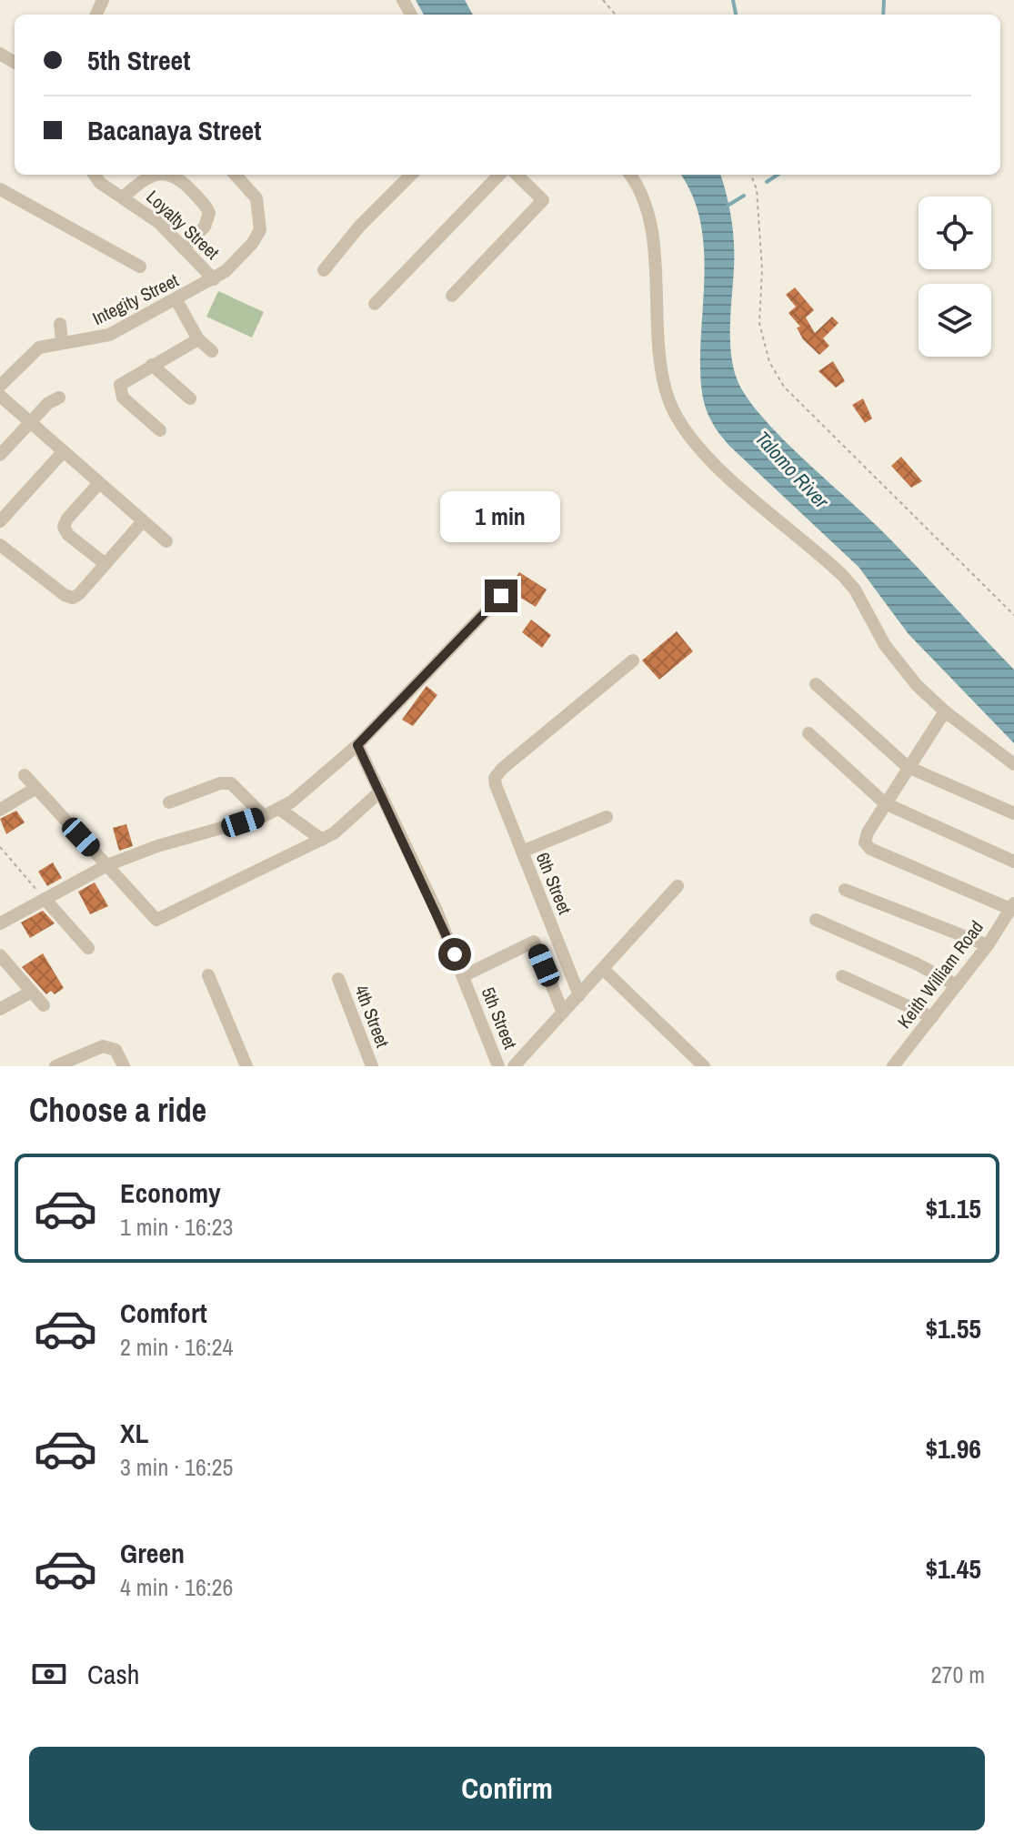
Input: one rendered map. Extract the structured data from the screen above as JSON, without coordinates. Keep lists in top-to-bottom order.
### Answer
{
  "streets": {
    "street": [
      "Loyalty Street",
      "Integity Street",
      "6th Street",
      "Keith William Road",
      "4th Street",
      "5th Street"
    ]
  },
  "crossings": [
    ["Loyalty Street", "Integity Street"]
  ],
  "water": ["Talomo River"],
  "page": {
    "banner": ["5th Street", "Bacanaya Street"],
    "bubble": "1 min",
    "heading": "Choose a ride",
    "list": [
      {
        "name": "Economy",
        "note": "1 min · 16:23",
        "value": "$1.15"
      },
      {
        "name": "Comfort",
        "note": "2 min · 16:24",
        "value": "$1.55"
      },
      {
        "name": "XL",
        "note": "3 min · 16:25",
        "value": "$1.96"
      },
      {
        "name": "Green",
        "note": "4 min · 16:26",
        "value": "$1.45"
      }
    ],
    "pay": ["Cash", "270 m"],
    "buttons": "Confirm"
  }
}
